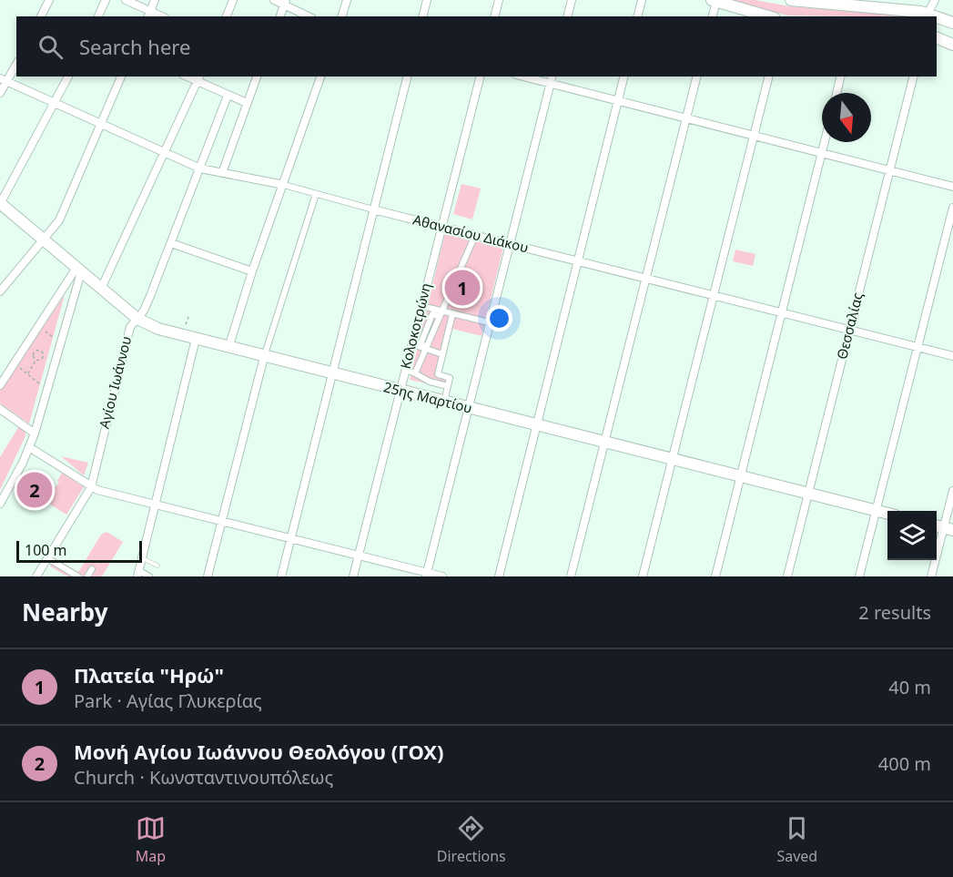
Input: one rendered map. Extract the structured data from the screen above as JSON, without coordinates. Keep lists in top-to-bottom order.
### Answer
{
  "streets": {
    "main road": ["25ης Μαρτίου"],
    "street": [
      "Αθανασίου Διάκου",
      "Κολοκοτρώνη",
      "Θεσσαλίας",
      "Αγίου Ιωάννου"
    ]
  },
  "crossings": [
    ["Αθανασίου Διάκου", "Κολοκοτρώνη"],
    ["Αθανασίου Διάκου", "Θεσσαλίας"],
    ["Αθανασίου Διάκου", "Αγίου Ιωάννου"],
    ["Κολοκοτρώνη", "25ης Μαρτίου"],
    ["Θεσσαλίας", "25ης Μαρτίου"],
    ["Αγίου Ιωάννου", "25ης Μαρτίου"]
  ],
  "scale_bar": "100 m",
  "north": "bottom",
  "page": {
    "search": "Search here",
    "pins": ["1", "2"],
    "scale": "100 m",
    "heading": ["Nearby", "2 results"],
    "list": [
      {
        "mark": "1",
        "name": "Πλατεία \"Ηρώ\"",
        "note": "Park · Αγίας Γλυκερίας",
        "value": "40 m"
      },
      {
        "mark": "2",
        "name": "Μονή Αγίου Ιωάννου Θεολόγου (ΓΟΧ)",
        "note": "Church · Κωνσταντινουπόλεως",
        "value": "400 m"
      }
    ],
    "nav": ["Map", "Directions", "Saved"]
  }
}
